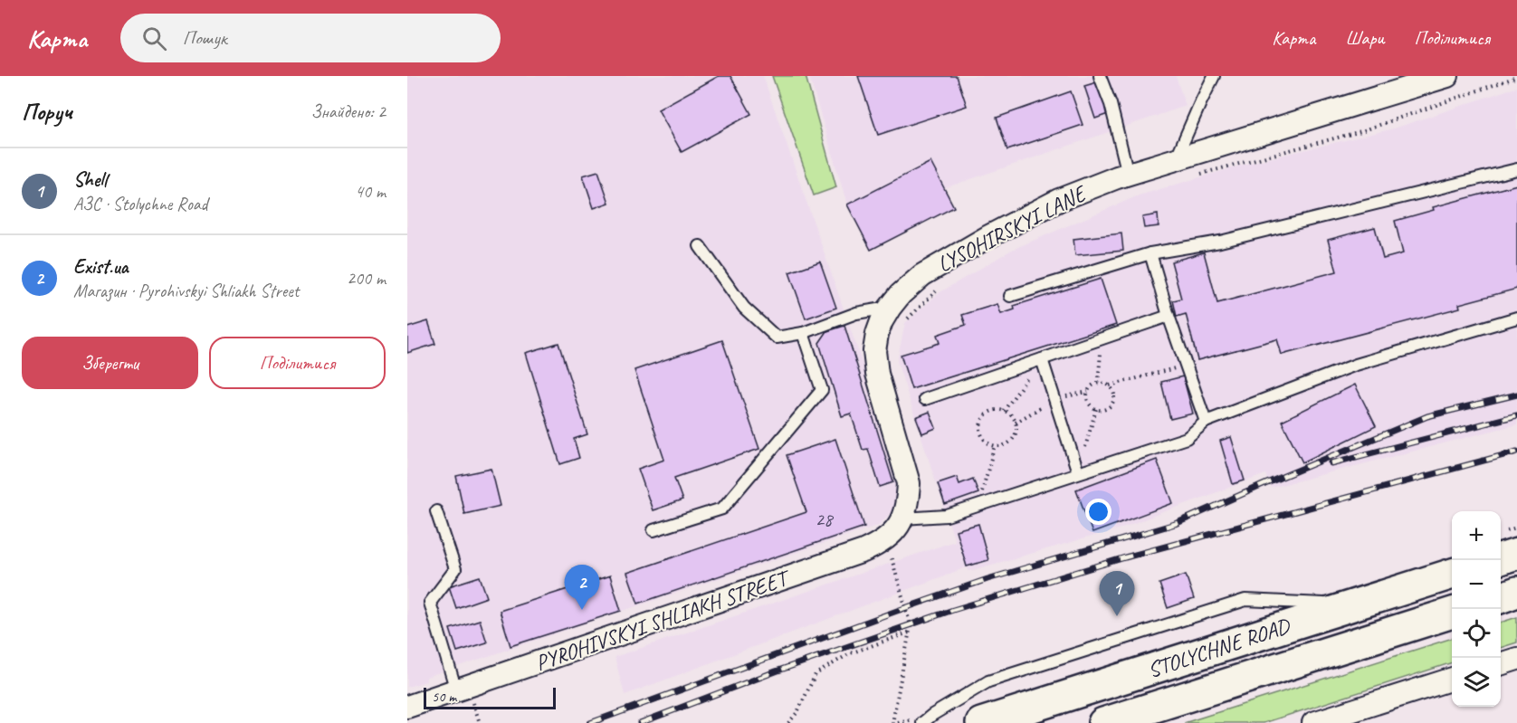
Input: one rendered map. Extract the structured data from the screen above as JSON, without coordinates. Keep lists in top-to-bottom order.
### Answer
{
  "streets": {
    "highway": ["STOLYCHNE ROAD"],
    "street": ["LYSOHIRSKYI LANE", "PYROHIVSKYI SHLIAKH STREET"]
  },
  "crossings": [
    ["LYSOHIRSKYI LANE", "PYROHIVSKYI SHLIAKH STREET"]
  ],
  "house_numbers": ["28"],
  "scale_bar": "50 m",
  "page": {
    "header": "Карта",
    "search": "Пошук",
    "nav": ["Карта", "Шари", "Поділитися"],
    "heading": ["Поруч", "Знайдено: 2"],
    "list": [
      {
        "mark": "1",
        "name": "Shell",
        "note": "АЗС · Stolychne Road",
        "value": "40 m"
      },
      {
        "mark": "2",
        "name": "Exist.ua",
        "note": "Магазин · Pyrohivskyi Shliakh Street",
        "value": "200 m"
      }
    ],
    "buttons": ["Зберегти", "Поділитися"],
    "map_buttons": ["+", "−"],
    "pins": ["2", "1"],
    "scale": "50 m"
  }
}
